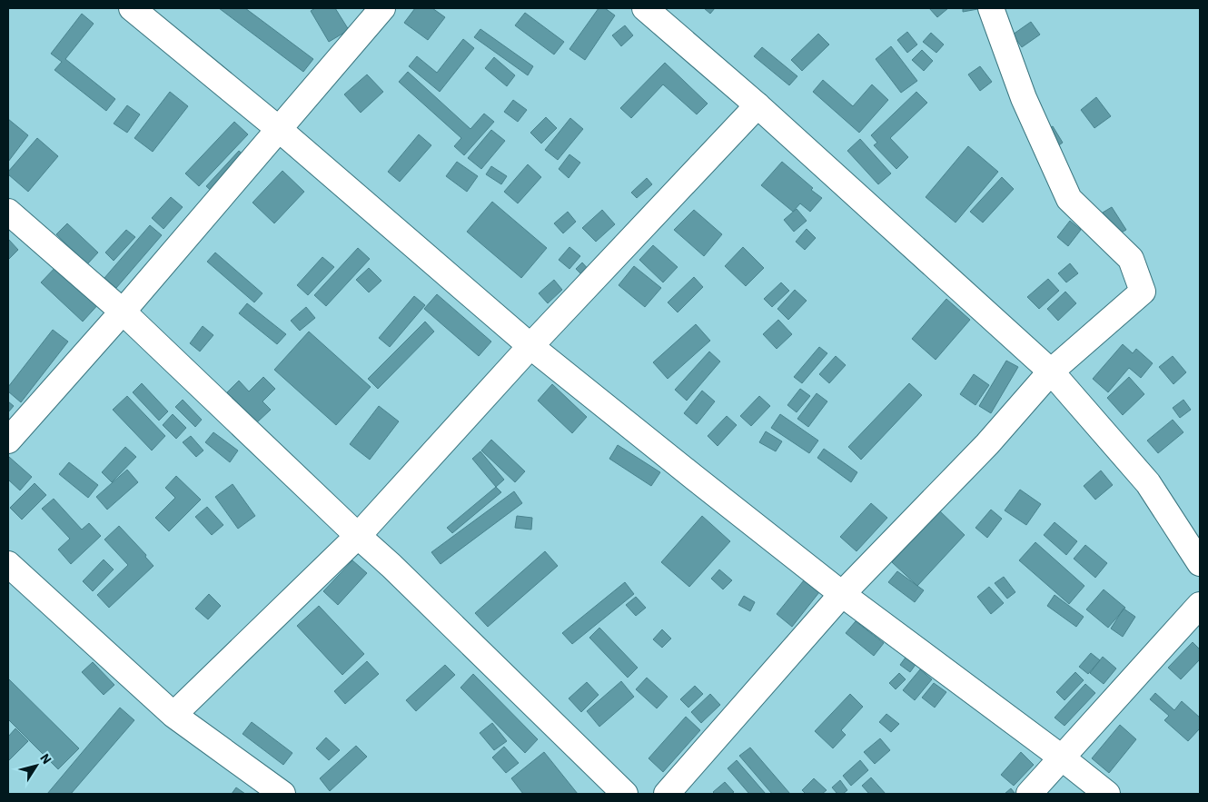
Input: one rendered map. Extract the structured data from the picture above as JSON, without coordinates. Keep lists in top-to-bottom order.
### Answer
{
  "north": "top right"
}
